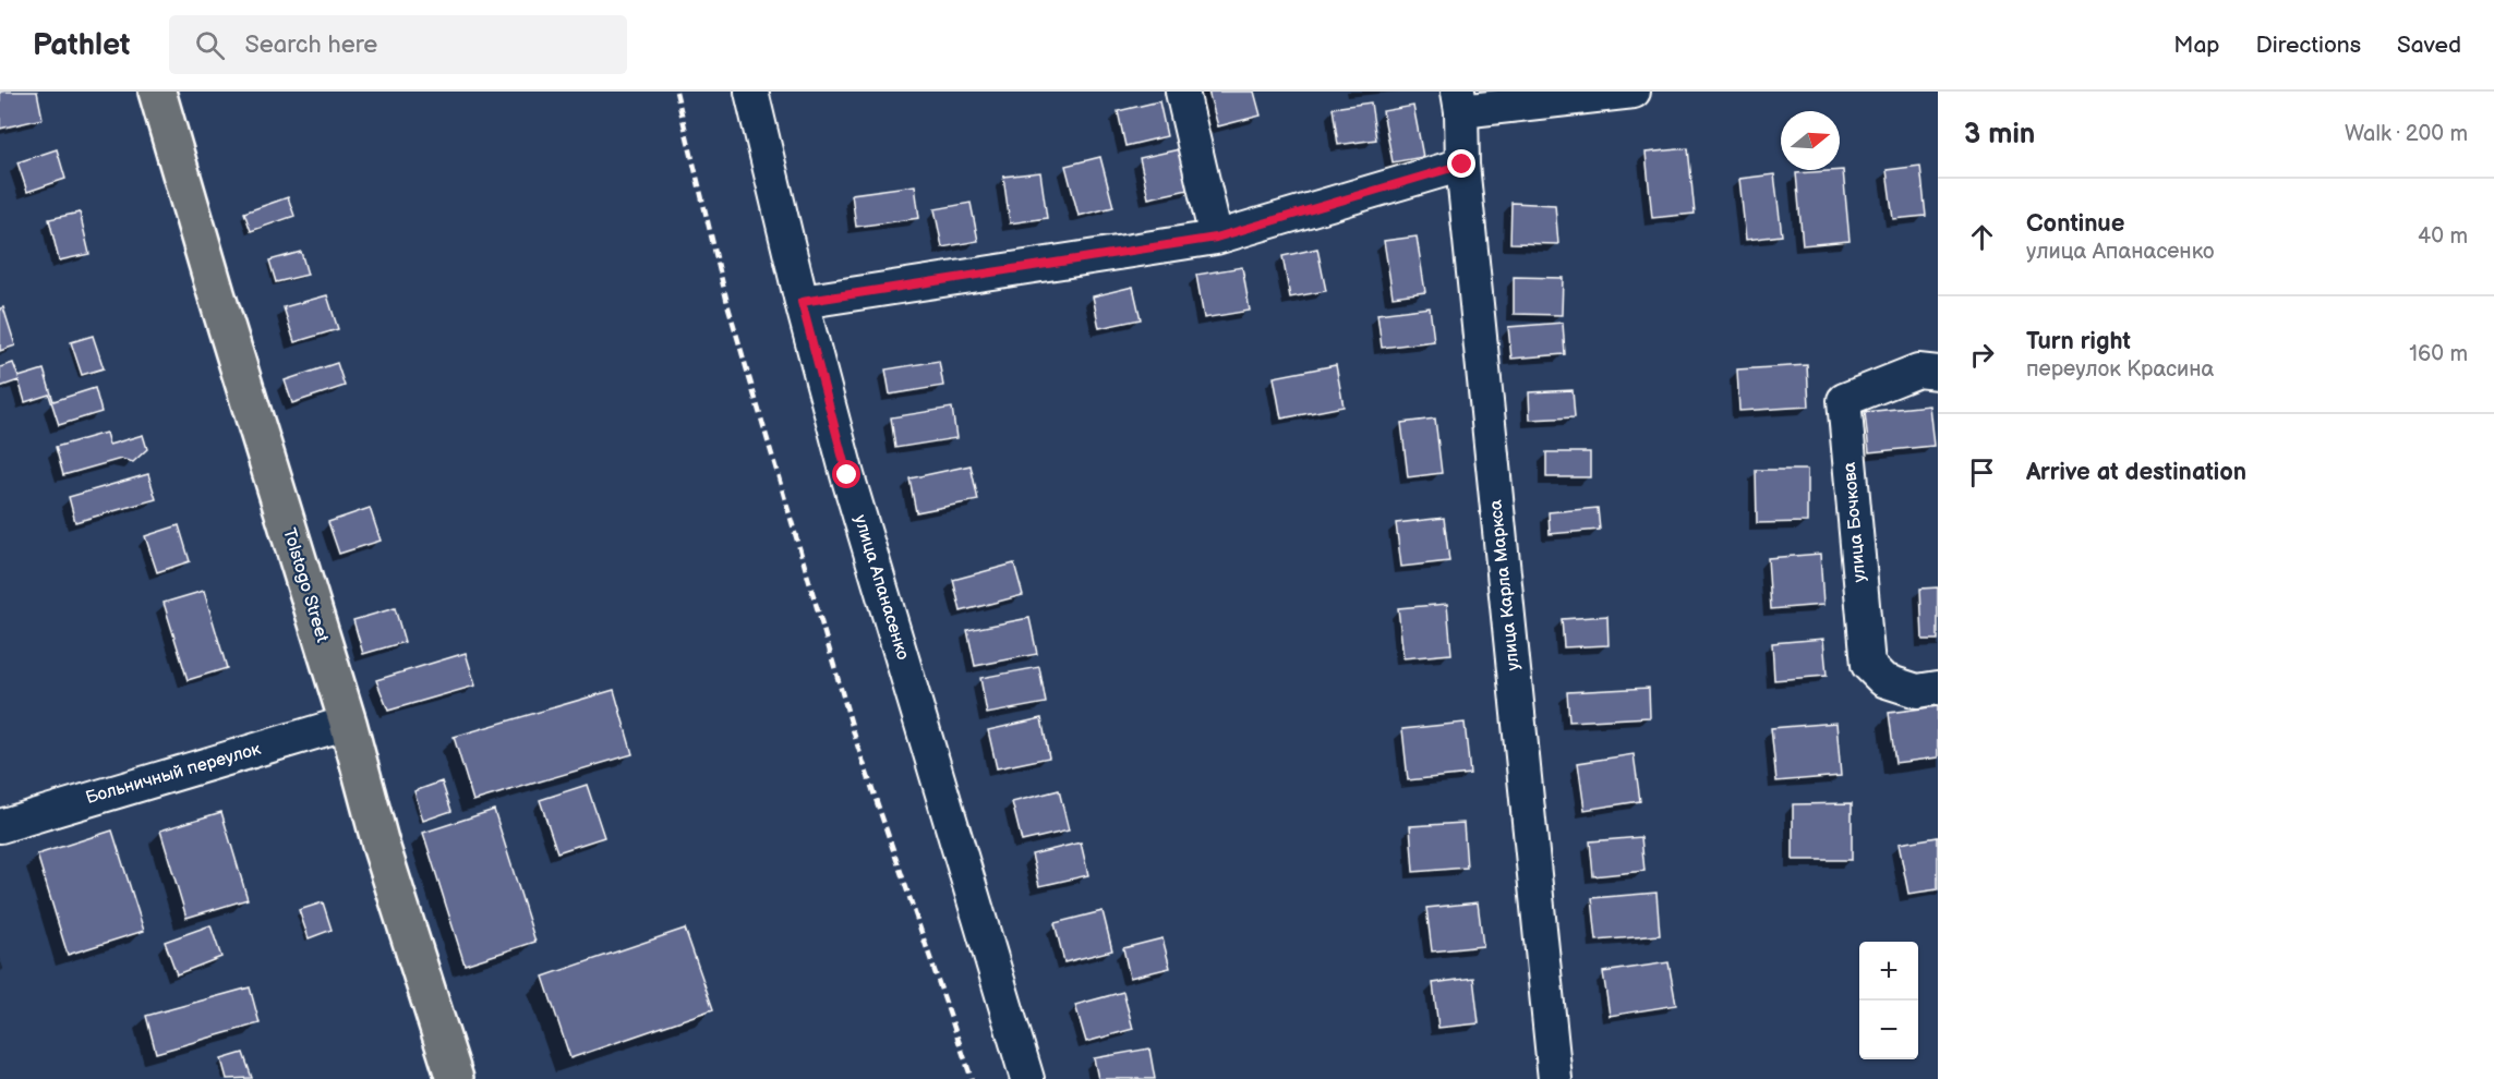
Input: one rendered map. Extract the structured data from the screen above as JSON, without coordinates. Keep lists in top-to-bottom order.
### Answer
{
  "streets": {
    "main road": ["Tolstogo Street"],
    "street": [
      "улица Бочкова",
      "улица Карла Маркса",
      "улица Апанасенко",
      "Больничный переулок"
    ]
  },
  "crossings": [
    ["Tolstogo Street", "Больничный переулок"]
  ],
  "north": "right",
  "page": {
    "header": "Pathlet",
    "search": "Search here",
    "nav": ["Map", "Directions", "Saved"],
    "heading": ["3 min", "Walk · 200 m"],
    "list": [
      ["Continue", "улица Апанасенко", "40 m"],
      ["Turn right", "переулок Красина", "160 m"],
      "Arrive at destination"
    ],
    "map_buttons": ["+", "−"]
  }
}
